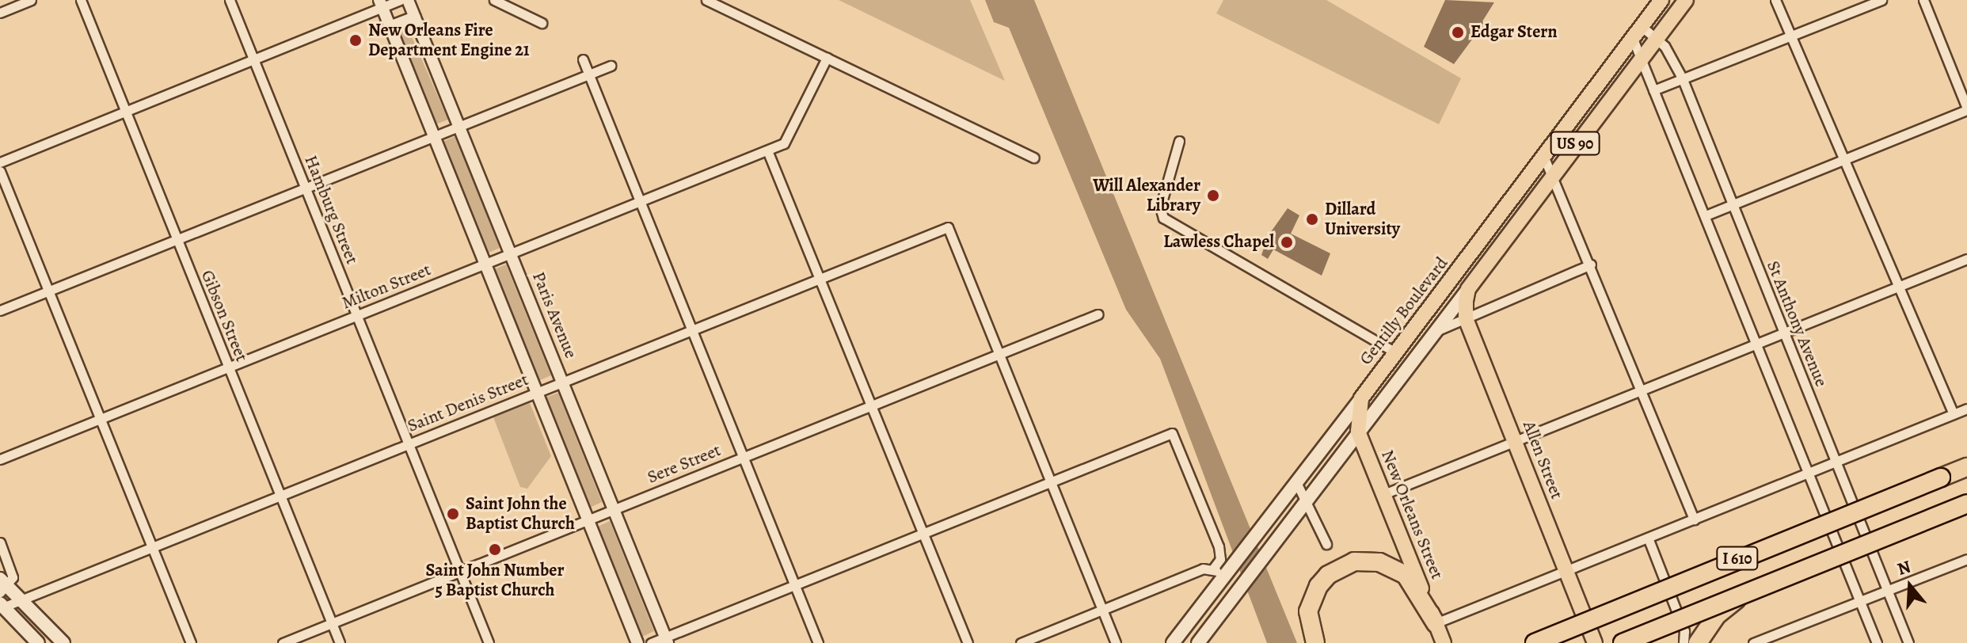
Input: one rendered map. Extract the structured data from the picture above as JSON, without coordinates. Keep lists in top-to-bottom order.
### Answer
{
  "streets": {
    "highway": ["I 610"],
    "main road": [
      "US 90",
      "Gentilly Boulevard",
      "Allen Street",
      "New Orleans Street"
    ],
    "street": [
      "Hamburg Street",
      "Milton Street",
      "Paris Avenue",
      "Gibson Street",
      "St Anthony Avenue",
      "Saint Denis Street",
      "Sere Street"
    ]
  },
  "crossings": [
    ["US 90", "St Anthony Avenue"],
    ["US 90", "Allen Street"],
    ["Hamburg Street", "Milton Street"],
    ["Hamburg Street", "Saint Denis Street"],
    ["Hamburg Street", "Sere Street"],
    ["Milton Street", "Paris Avenue"],
    ["Milton Street", "Gibson Street"],
    ["Gentilly Boulevard", "St Anthony Avenue"],
    ["Gentilly Boulevard", "New Orleans Street"],
    ["Paris Avenue", "Saint Denis Street"],
    ["Paris Avenue", "Sere Street"],
    ["Gibson Street", "Saint Denis Street"],
    ["Gibson Street", "Sere Street"],
    ["Saint Denis Street", "Sere Street"]
  ],
  "places": [
    "Edgar Stern",
    "New Orleans Fire Department Engine 21",
    "Will Alexander Library",
    "Dillard University",
    "Lawless Chapel",
    "Saint John the Baptist Church",
    "Saint John Number 5 Baptist Church"
  ],
  "north": "top"
}
